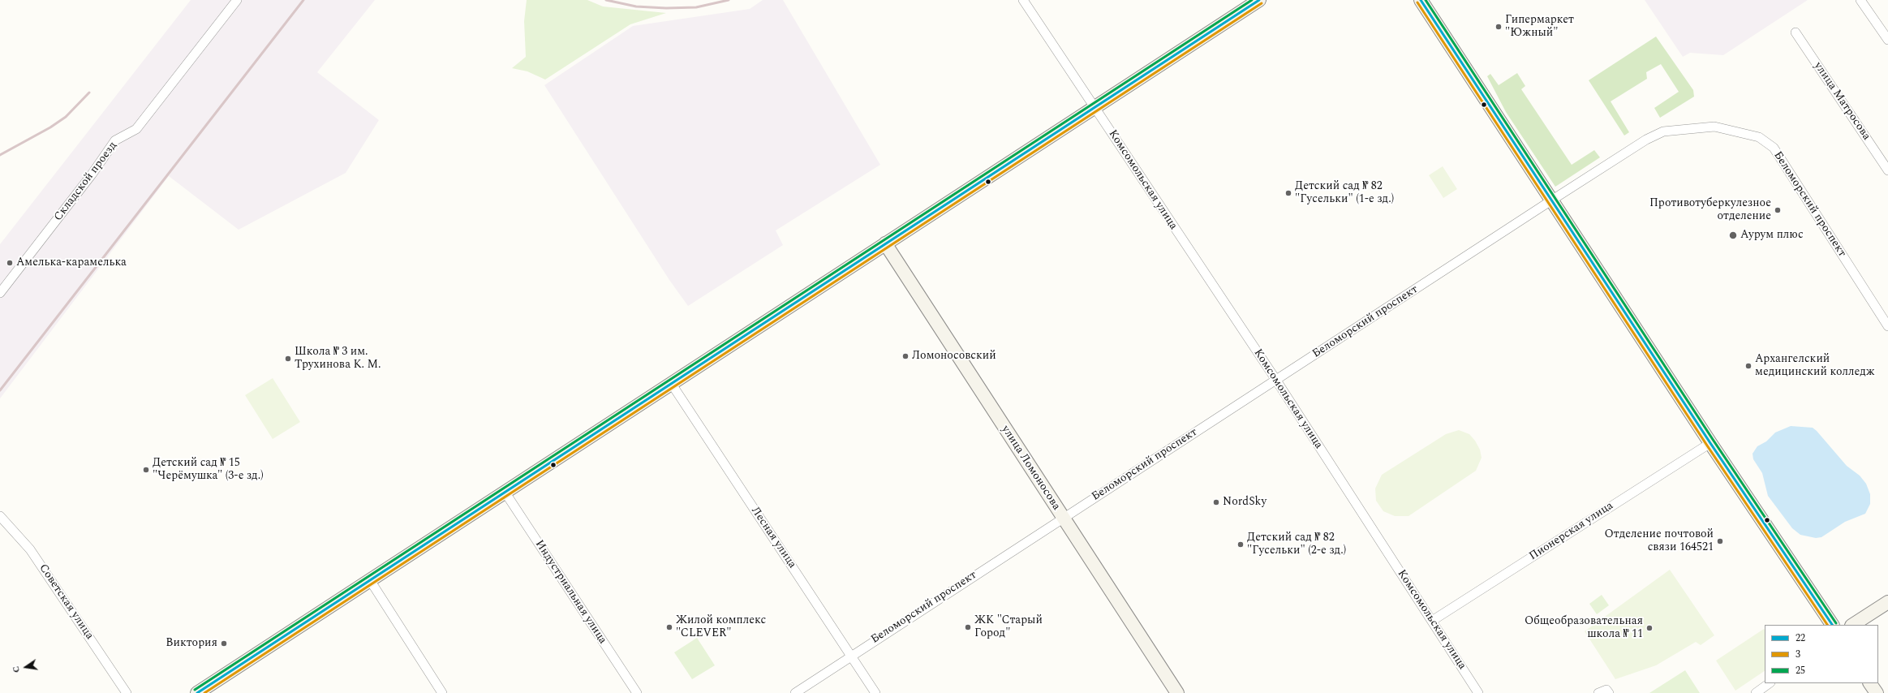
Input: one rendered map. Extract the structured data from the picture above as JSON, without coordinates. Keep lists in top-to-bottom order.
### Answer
{
  "streets": {
    "main road": ["улица Ломоносова"],
    "street": [
      "улица Матросова",
      "Комсомольская улица",
      "Складской проезд",
      "Беломорский проспект",
      "Пионерская улица",
      "Лесная улица",
      "Индустриальная улица",
      "Советская улица"
    ]
  },
  "crossings": [
    ["Комсомольская улица", "Беломорский проспект"],
    ["Комсомольская улица", "Пионерская улица"],
    ["Беломорский проспект", "улица Ломоносова"],
    ["Беломорский проспект", "Лесная улица"]
  ],
  "places": [
    "Гипермаркет \"Южный\"",
    "Детский сад № 82 \"Гусельки\" (1-е зд.)",
    "Противотуберкулезное отделение",
    "Аурум плюс",
    "Амелька-карамелька",
    "Ломоносовский",
    "Школа № 3 им. Трухинова К. М.",
    "Архангелский медицинский колледж",
    "Детский сад № 15 \"Черёмушка\" (3-е зд.)",
    "NordSky",
    "Отделение почтовой связи 164521",
    "Детский сад № 82 \"Гусельки\" (2-е зд.)",
    "Жилой комплекс \"СLEVER\"",
    "ЖК \"Старый Город\"",
    "Общеобразовательная школа № 11",
    "Виктория"
  ],
  "lines": ["transit line 22", "transit line 25", "transit line 3"],
  "legend": ["22", "3", "25"],
  "north": "left"
}
